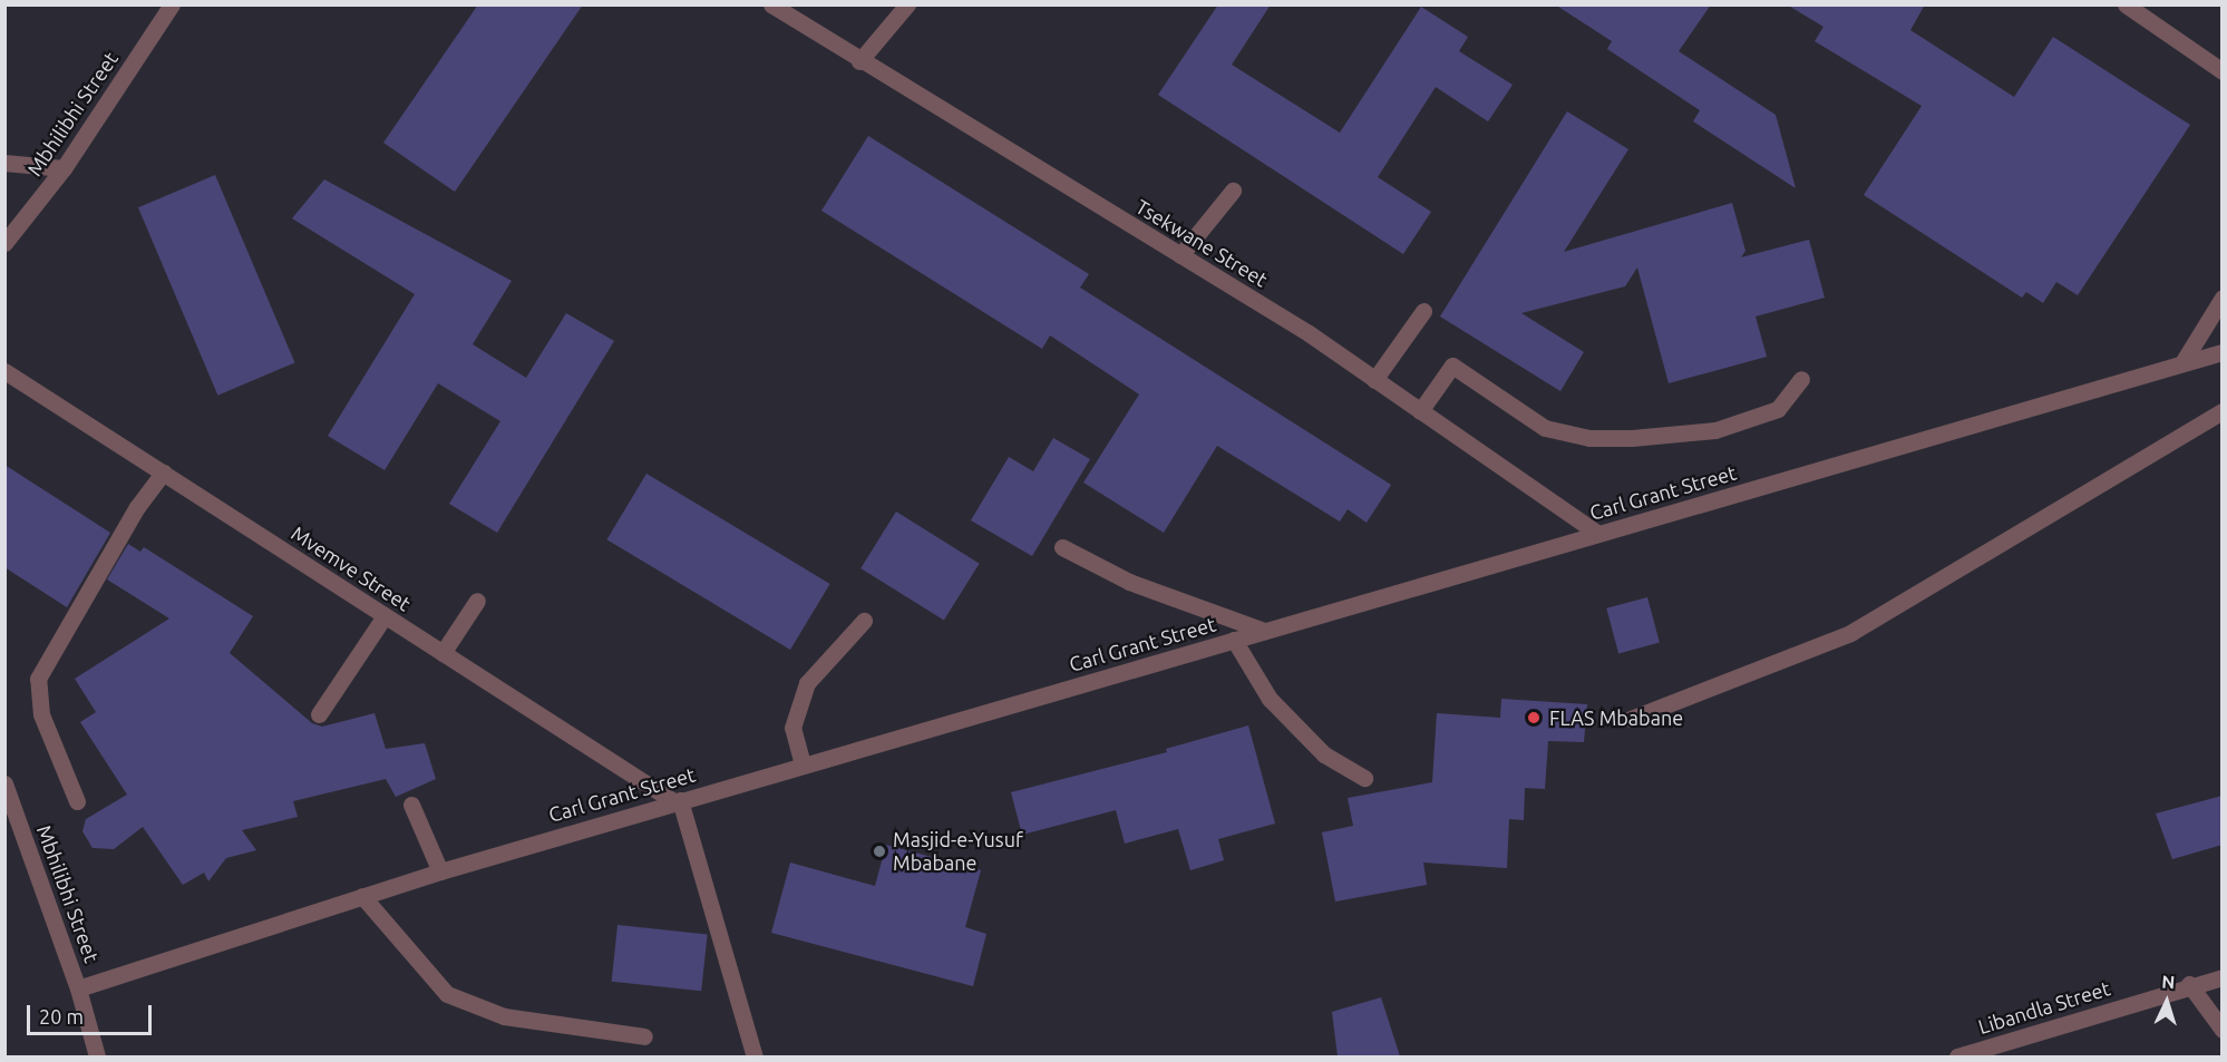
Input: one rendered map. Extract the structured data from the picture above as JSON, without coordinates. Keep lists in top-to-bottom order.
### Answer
{
  "streets": {
    "street": [
      "Mbhilibhi Street",
      "Tsekwane Street",
      "Carl Grant Street",
      "Mvemve Street",
      "Libandla Street"
    ]
  },
  "crossings": [
    ["Mbhilibhi Street", "Carl Grant Street"],
    ["Tsekwane Street", "Carl Grant Street"],
    ["Carl Grant Street", "Mvemve Street"]
  ],
  "places": ["FLAS Mbabane", "Masjid-e-Yusuf Mbabane"],
  "scale_bar": "20 m",
  "north": "top"
}
